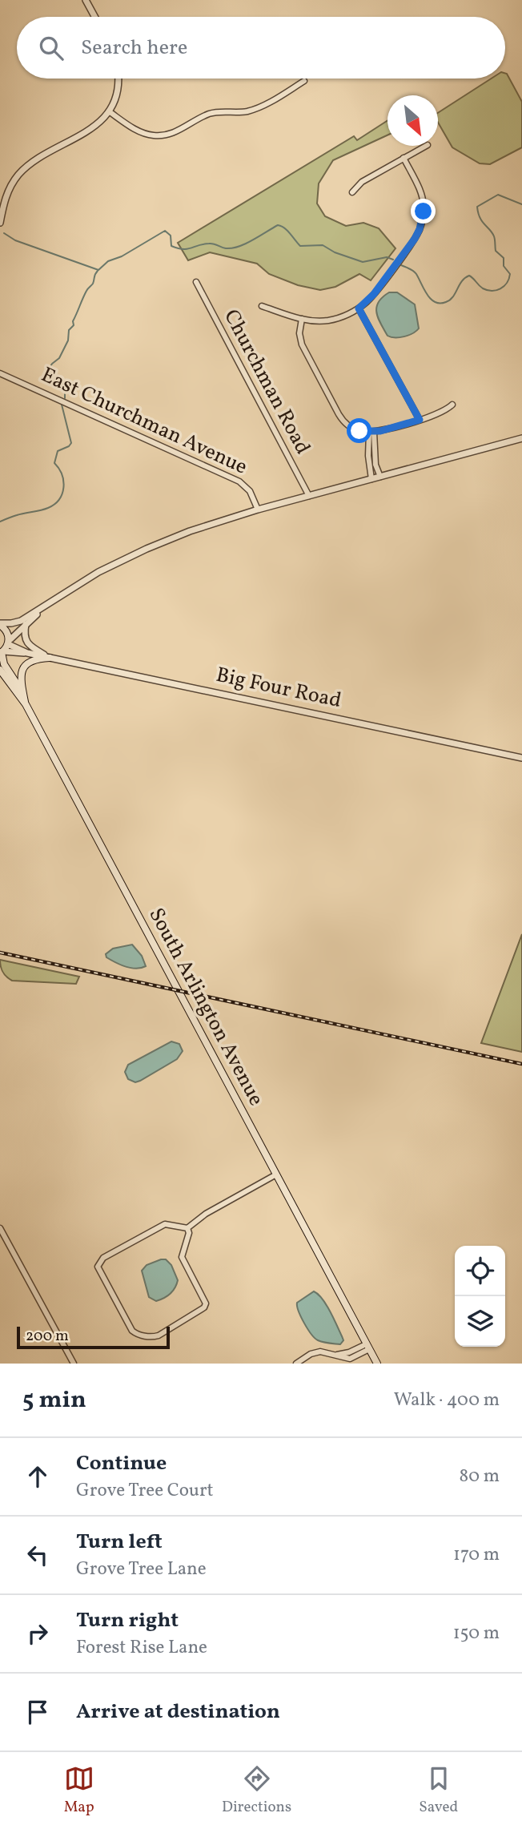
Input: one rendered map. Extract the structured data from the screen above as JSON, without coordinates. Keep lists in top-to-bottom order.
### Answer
{
  "streets": {
    "main road": ["South Arlington Avenue"],
    "street": ["Churchman Road", "East Churchman Avenue", "Big Four Road"]
  },
  "scale_bar": "200 m",
  "north": "bottom right",
  "page": {
    "search": "Search here",
    "scale": "200 m",
    "heading": ["5 min", "Walk · 400 m"],
    "list": [
      ["Continue", "Grove Tree Court", "80 m"],
      ["Turn left", "Grove Tree Lane", "170 m"],
      ["Turn right", "Forest Rise Lane", "150 m"],
      "Arrive at destination"
    ],
    "nav": ["Map", "Directions", "Saved"]
  }
}
